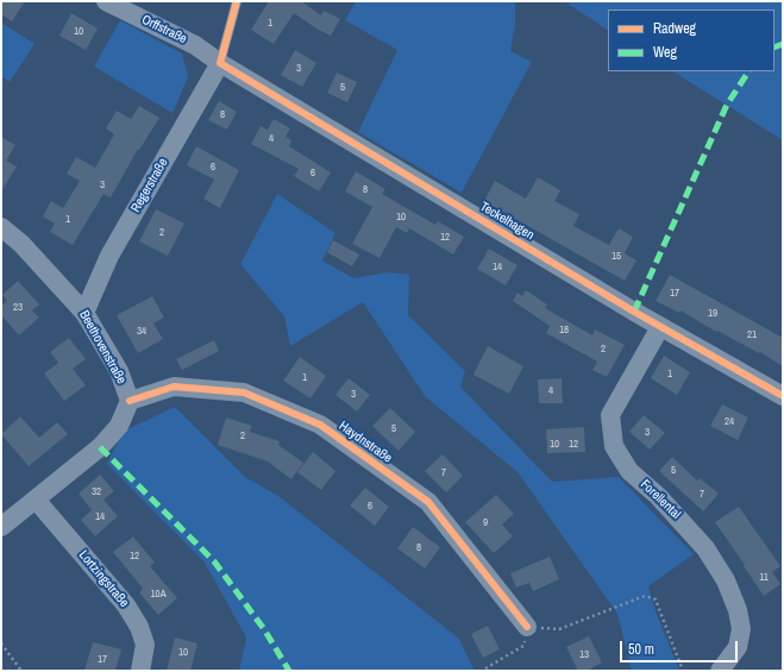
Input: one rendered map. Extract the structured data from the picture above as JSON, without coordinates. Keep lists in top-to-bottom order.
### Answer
{
  "streets": {
    "street": [
      "Orffstraße",
      "Regerstraße",
      "Teckelhagen",
      "Beethovenstraße",
      "Haydnstraße",
      "Forellental",
      "Lortzingstraße"
    ]
  },
  "crossings": [
    ["Orffstraße", "Regerstraße"],
    ["Orffstraße", "Teckelhagen"],
    ["Regerstraße", "Teckelhagen"],
    ["Regerstraße", "Beethovenstraße"],
    ["Teckelhagen", "Forellental"],
    ["Beethovenstraße", "Haydnstraße"],
    ["Beethovenstraße", "Lortzingstraße"]
  ],
  "house_numbers": [
    "1",
    "10",
    "3",
    "5",
    "8",
    "4",
    "6",
    "6",
    "3",
    "8",
    "10",
    "1",
    "2",
    "12",
    "15",
    "14",
    "17",
    "23",
    "19",
    "18",
    "34",
    "21",
    "2",
    "1",
    "1",
    "4",
    "3",
    "24",
    "5",
    "3",
    "2",
    "10",
    "12",
    "5",
    "7",
    "32",
    "7",
    "6",
    "14",
    "9",
    "8",
    "12",
    "11",
    "10A",
    "10",
    "13",
    "17"
  ],
  "legend": ["Radweg", "Weg"],
  "scale_bar": "50 m"
}
